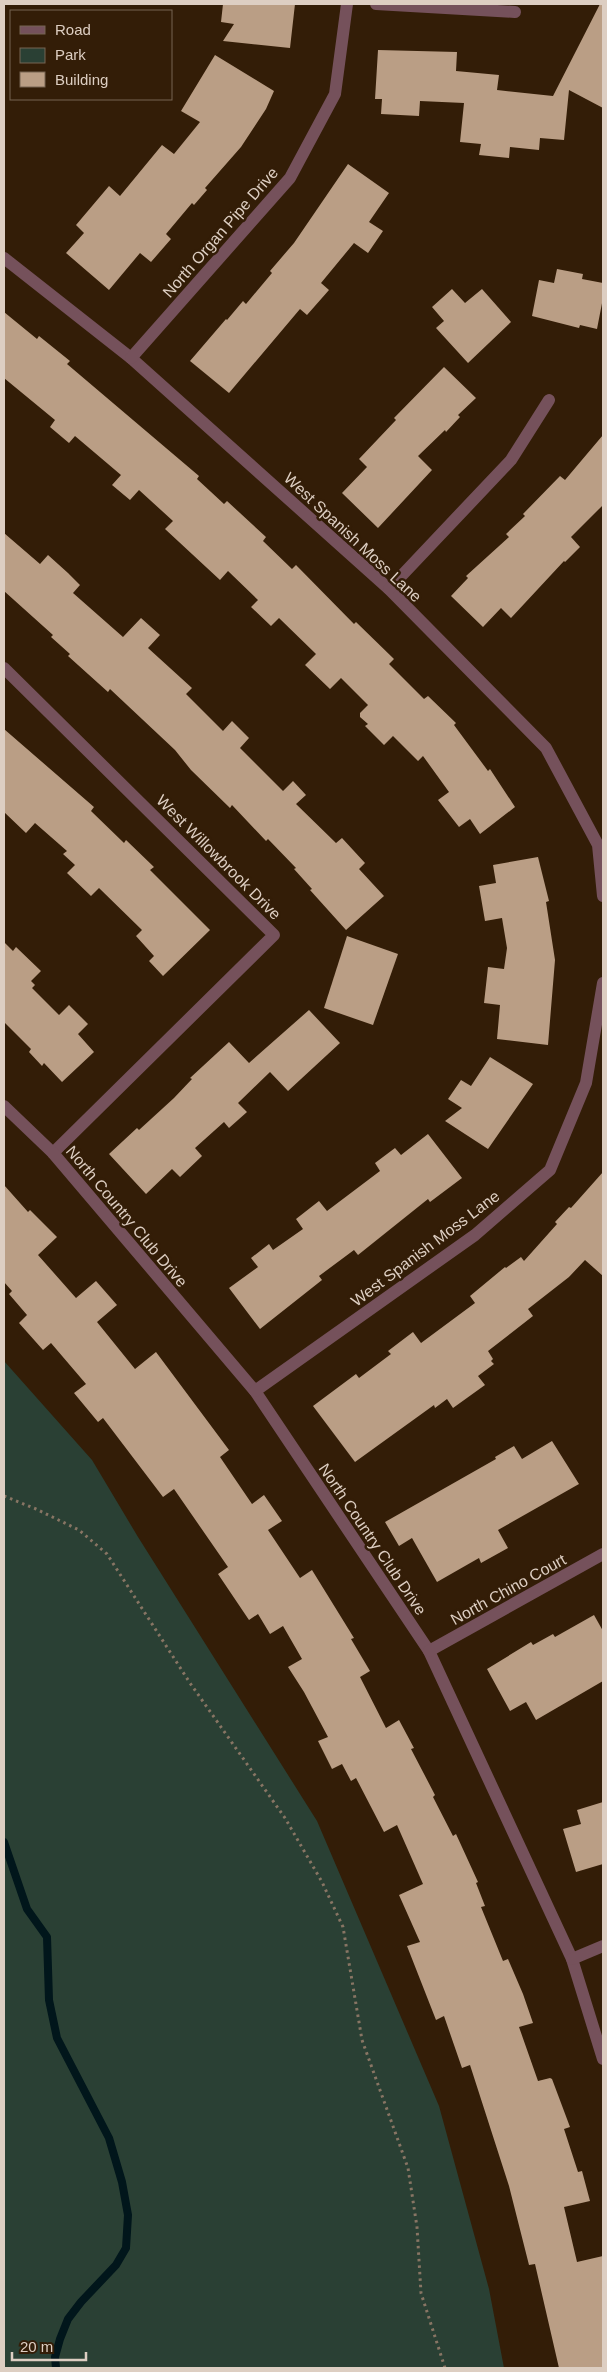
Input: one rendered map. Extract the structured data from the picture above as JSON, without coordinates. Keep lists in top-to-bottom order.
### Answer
{
  "streets": {
    "street": [
      "North Organ Pipe Drive",
      "West Spanish Moss Lane",
      "West Willowbrook Drive",
      "North Country Club Drive",
      "North Chino Court"
    ]
  },
  "crossings": [
    ["North Organ Pipe Drive", "West Spanish Moss Lane"],
    ["West Spanish Moss Lane", "North Country Club Drive"],
    ["West Willowbrook Drive", "North Country Club Drive"],
    ["North Country Club Drive", "North Chino Court"]
  ],
  "legend": ["Road", "Park", "Building"],
  "scale_bar": "20 m"
}
